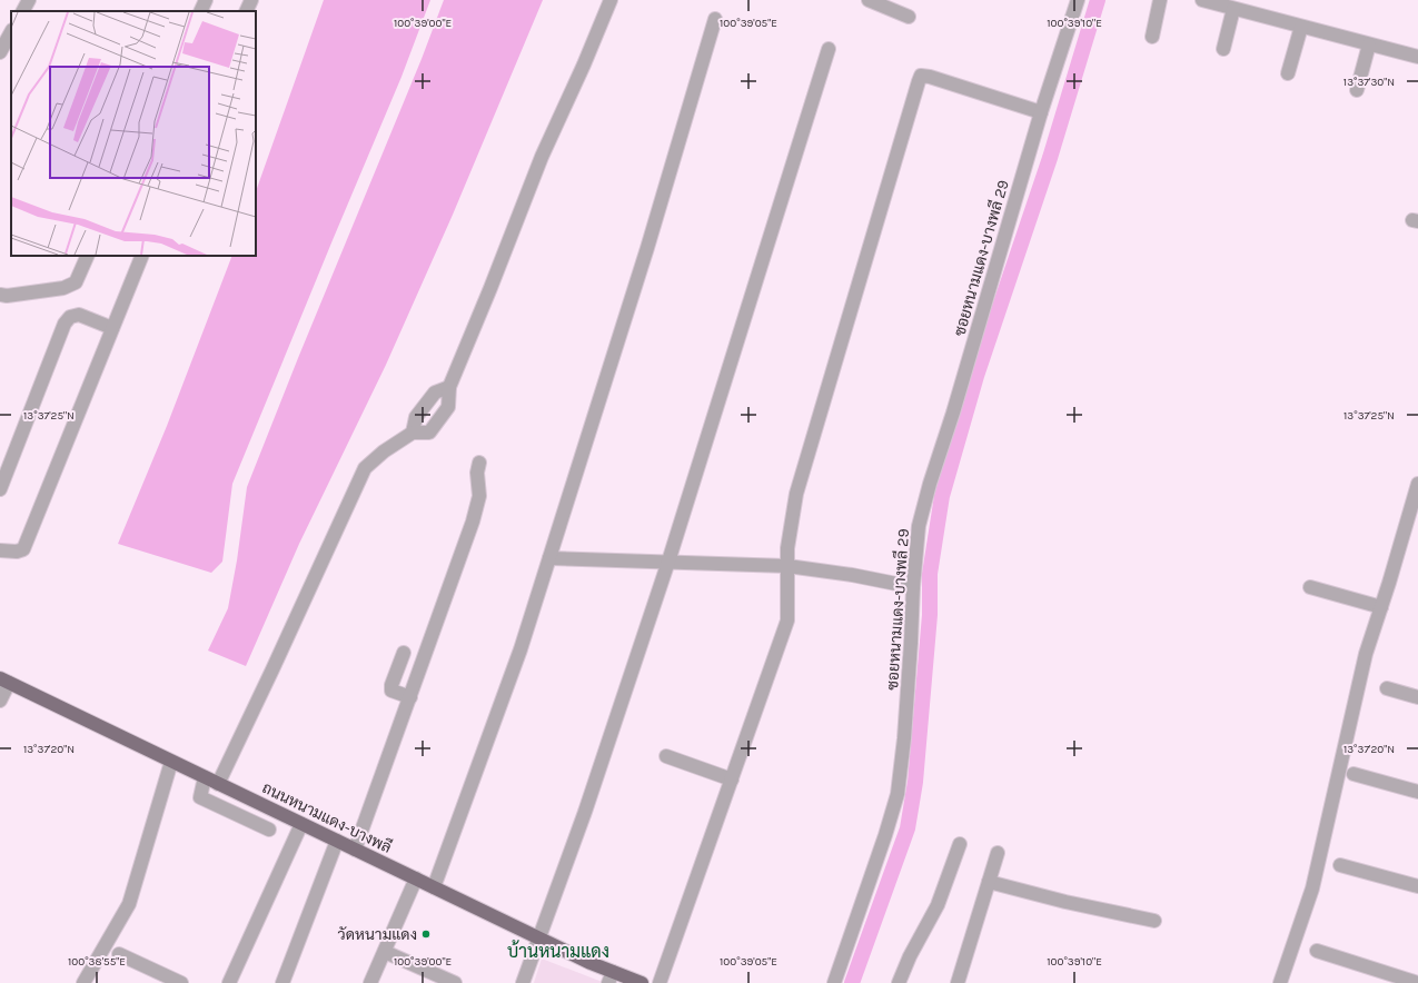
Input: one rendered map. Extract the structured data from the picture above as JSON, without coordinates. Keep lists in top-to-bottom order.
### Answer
{
  "streets": {
    "main road": ["ถนนหนามแดง-บางพลี"],
    "street": ["ซอยหนามแดง-บางพลี 29"]
  },
  "districts": ["บ้านหนามแดง"],
  "places": ["วัดหนามแดง"],
  "coordinates": [
    "100°39'00\"E",
    "100°39'05\"E",
    "100°39'10\"E",
    "13°37'30\"N",
    "13°37'25\"N",
    "13°37'20\"N",
    "100°38'55\"E"
  ]
}
